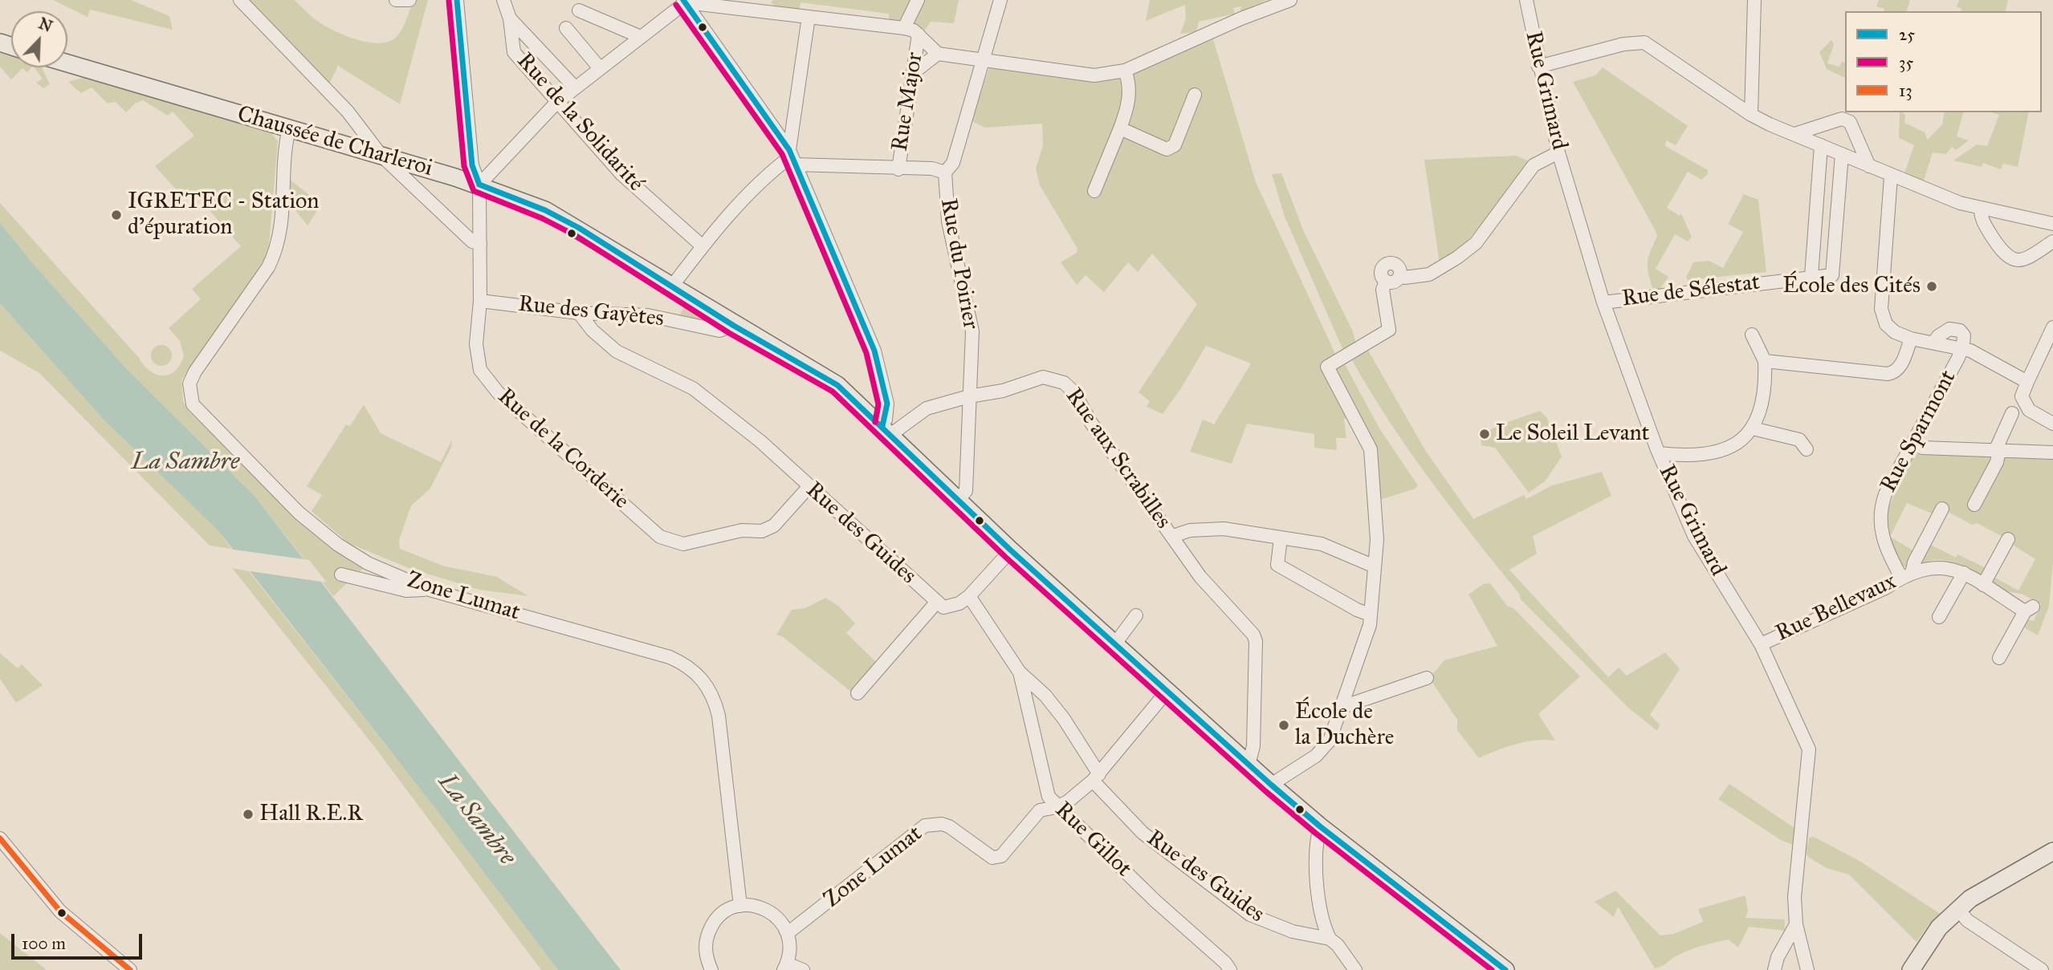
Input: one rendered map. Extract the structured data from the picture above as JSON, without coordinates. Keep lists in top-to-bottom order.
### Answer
{
  "streets": {
    "main road": ["Chaussée de Charleroi"],
    "street": [
      "Rue Grimard",
      "Rue Major",
      "Rue de la Solidarité",
      "Rue du Poirier",
      "Rue de Sélestat",
      "Rue des Gayètes",
      "Rue Sparmont",
      "Rue de la Corderie",
      "Rue aux Scrabilles",
      "Rue des Guides",
      "Zone Lumat",
      "Rue Bellevaux",
      "Rue Gillot"
    ]
  },
  "crossings": [
    ["Rue Grimard", "Rue de Sélestat"],
    ["Rue Grimard", "Rue Bellevaux"],
    ["Chaussée de Charleroi", "Rue du Poirier"],
    ["Chaussée de Charleroi", "Rue des Gayètes"],
    ["Chaussée de Charleroi", "Rue de la Corderie"],
    ["Chaussée de Charleroi", "Rue aux Scrabilles"],
    ["Chaussée de Charleroi", "Zone Lumat"],
    ["Rue du Poirier", "Rue aux Scrabilles"],
    ["Rue des Gayètes", "Rue de la Corderie"],
    ["Rue des Gayètes", "Rue des Guides"],
    ["Rue Sparmont", "Rue Bellevaux"],
    ["Rue de la Corderie", "Rue des Guides"],
    ["Rue des Guides", "Zone Lumat"],
    ["Rue des Guides", "Rue Gillot"],
    ["Zone Lumat", "Rue Gillot"]
  ],
  "water": ["La Sambre"],
  "places": [
    "IGRETEC - Station d'épuration",
    "École des Cités",
    "Le Soleil Levant",
    "École de la Duchère",
    "Hall R.E.R"
  ],
  "lines": ["transit line 25", "transit line 35", "transit line 13"],
  "legend": ["25", "35", "13"],
  "scale_bar": "100 m",
  "north": "top right"
}
